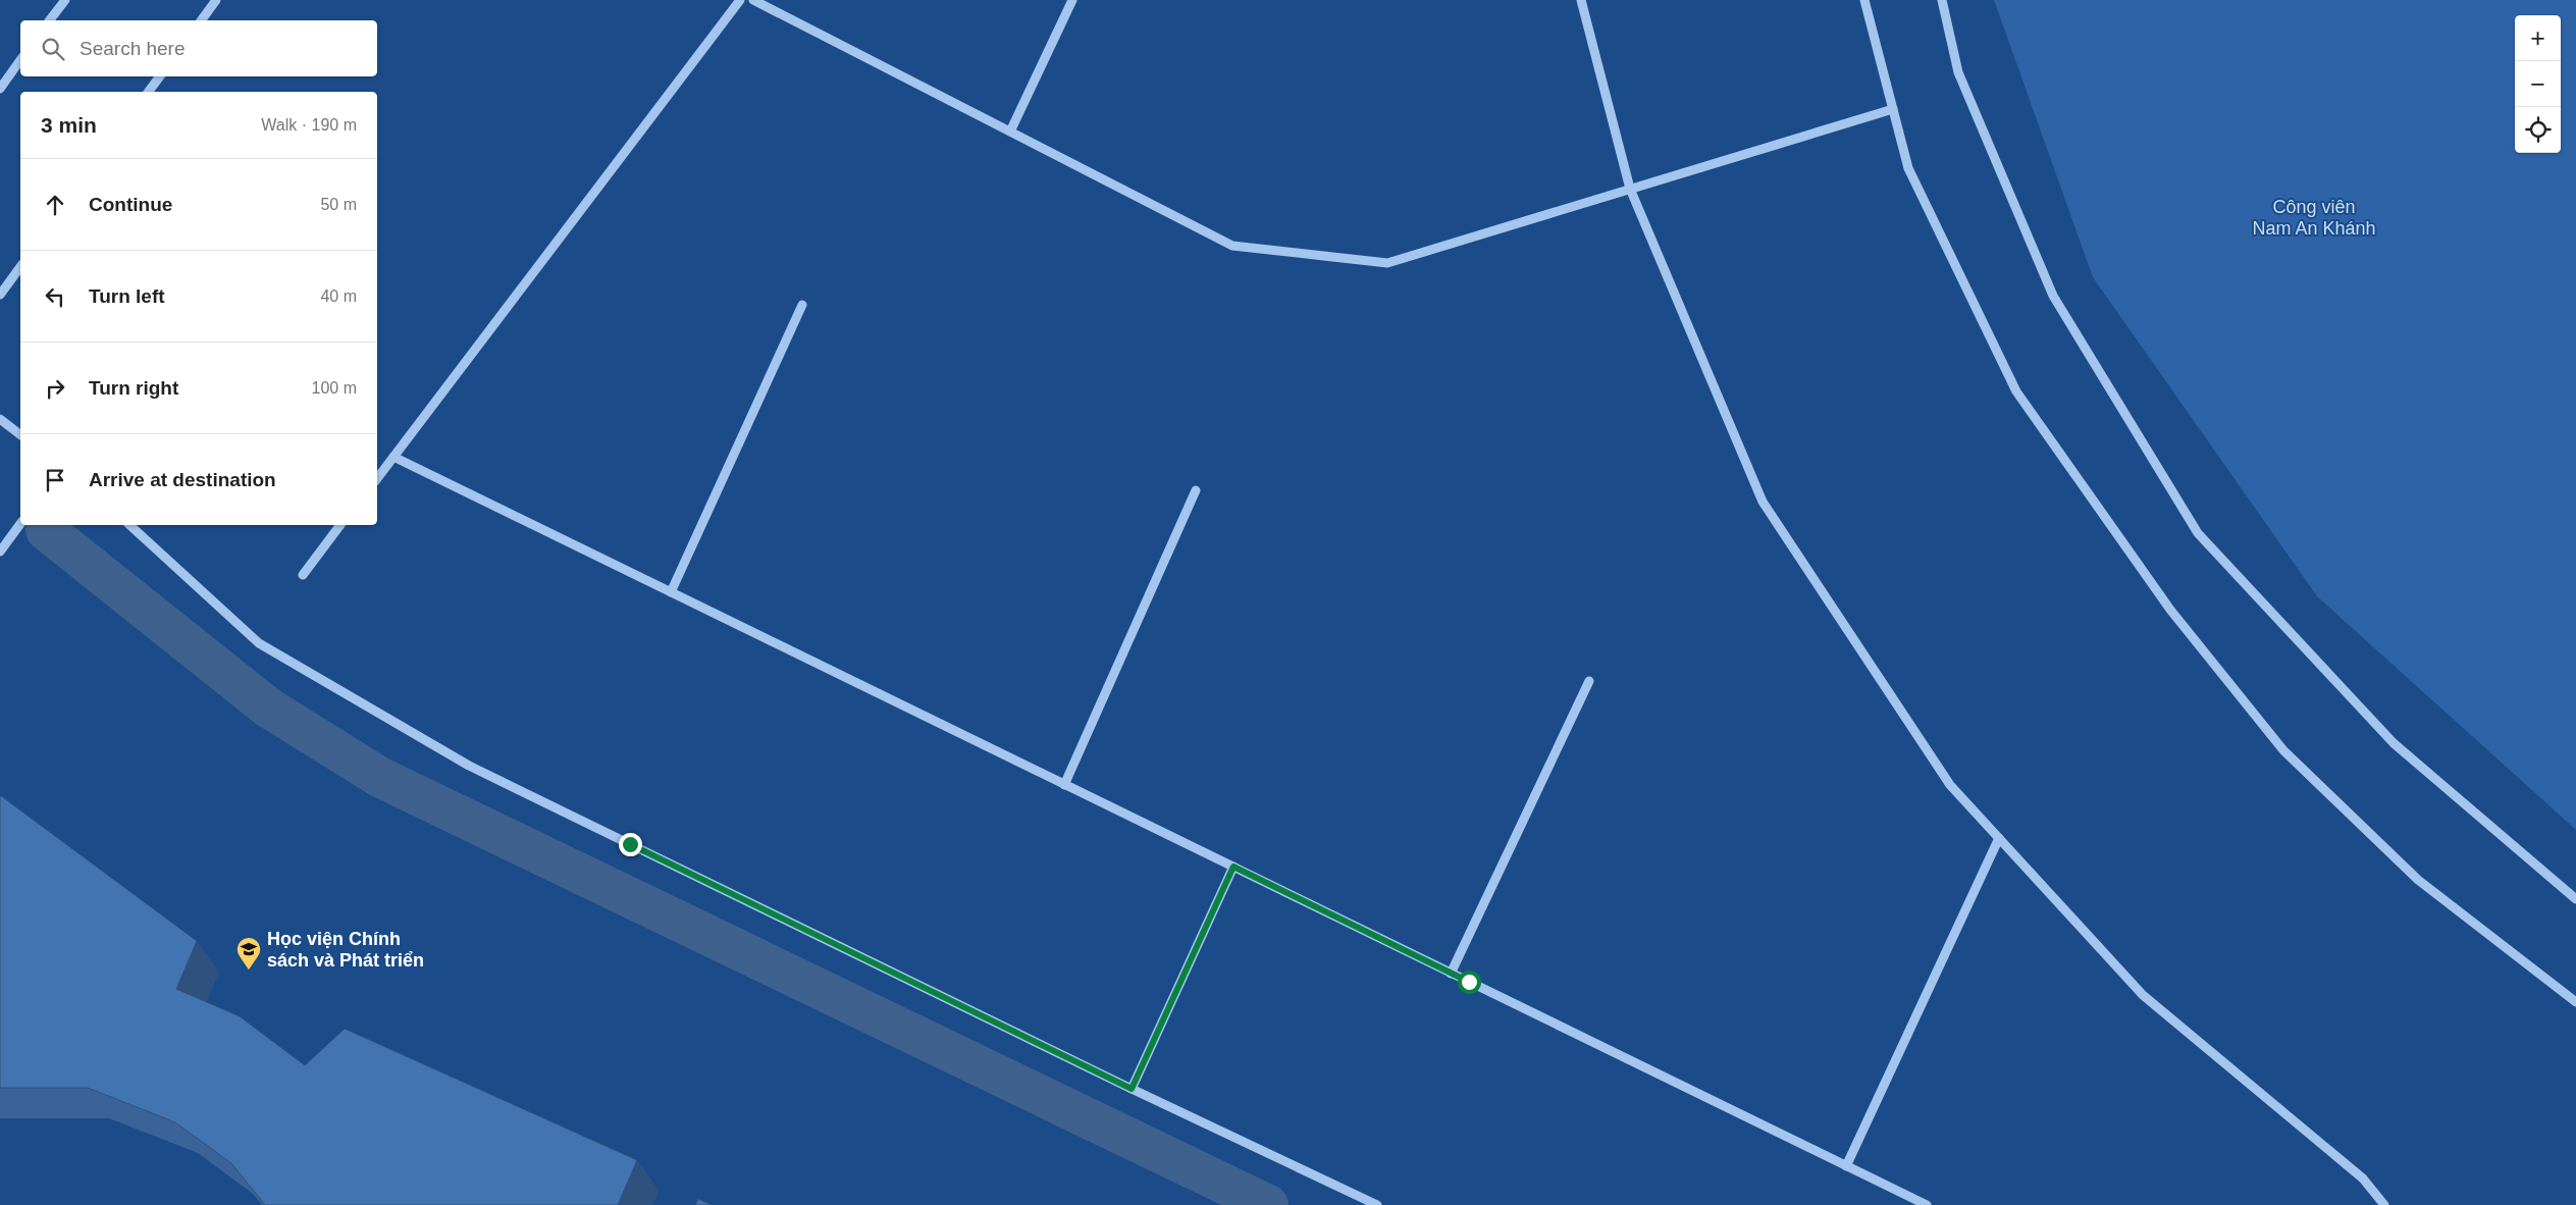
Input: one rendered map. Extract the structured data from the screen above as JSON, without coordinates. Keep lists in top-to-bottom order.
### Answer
{
  "parks": ["Công viên Nam An Khánh"],
  "places": {
    "school or university": ["Học viện Chính sách và Phát triển"]
  },
  "page": {
    "map_buttons": ["+", "−"],
    "search": "Search here",
    "heading": ["3 min", "Walk · 190 m"],
    "list": [
      ["Continue", "50 m"],
      ["Turn left", "40 m"],
      ["Turn right", "100 m"],
      "Arrive at destination"
    ]
  }
}
